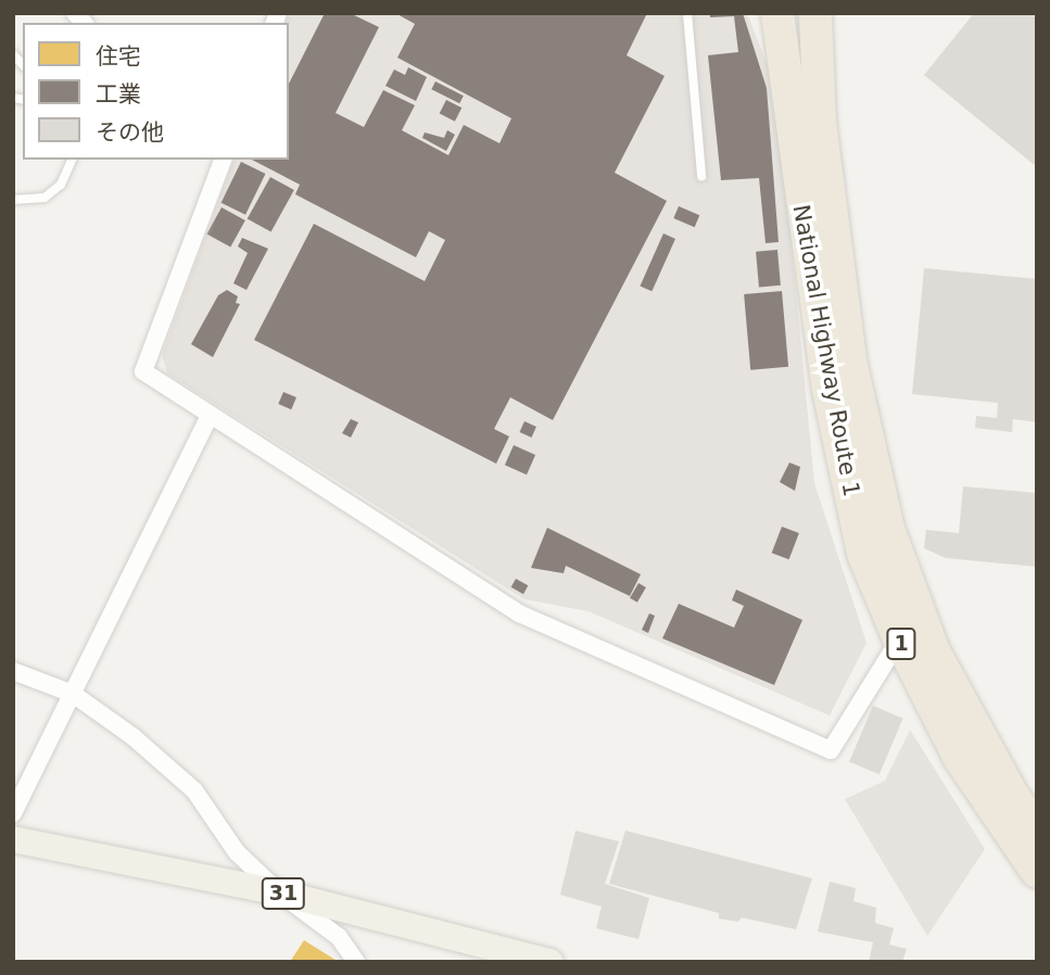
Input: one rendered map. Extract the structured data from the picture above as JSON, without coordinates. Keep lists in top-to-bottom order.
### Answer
{
  "streets": {
    "highway": ["National Highway Route 1", "1"],
    "main road": ["31"]
  },
  "legend": ["住宅", "工業", "その他"]
}
